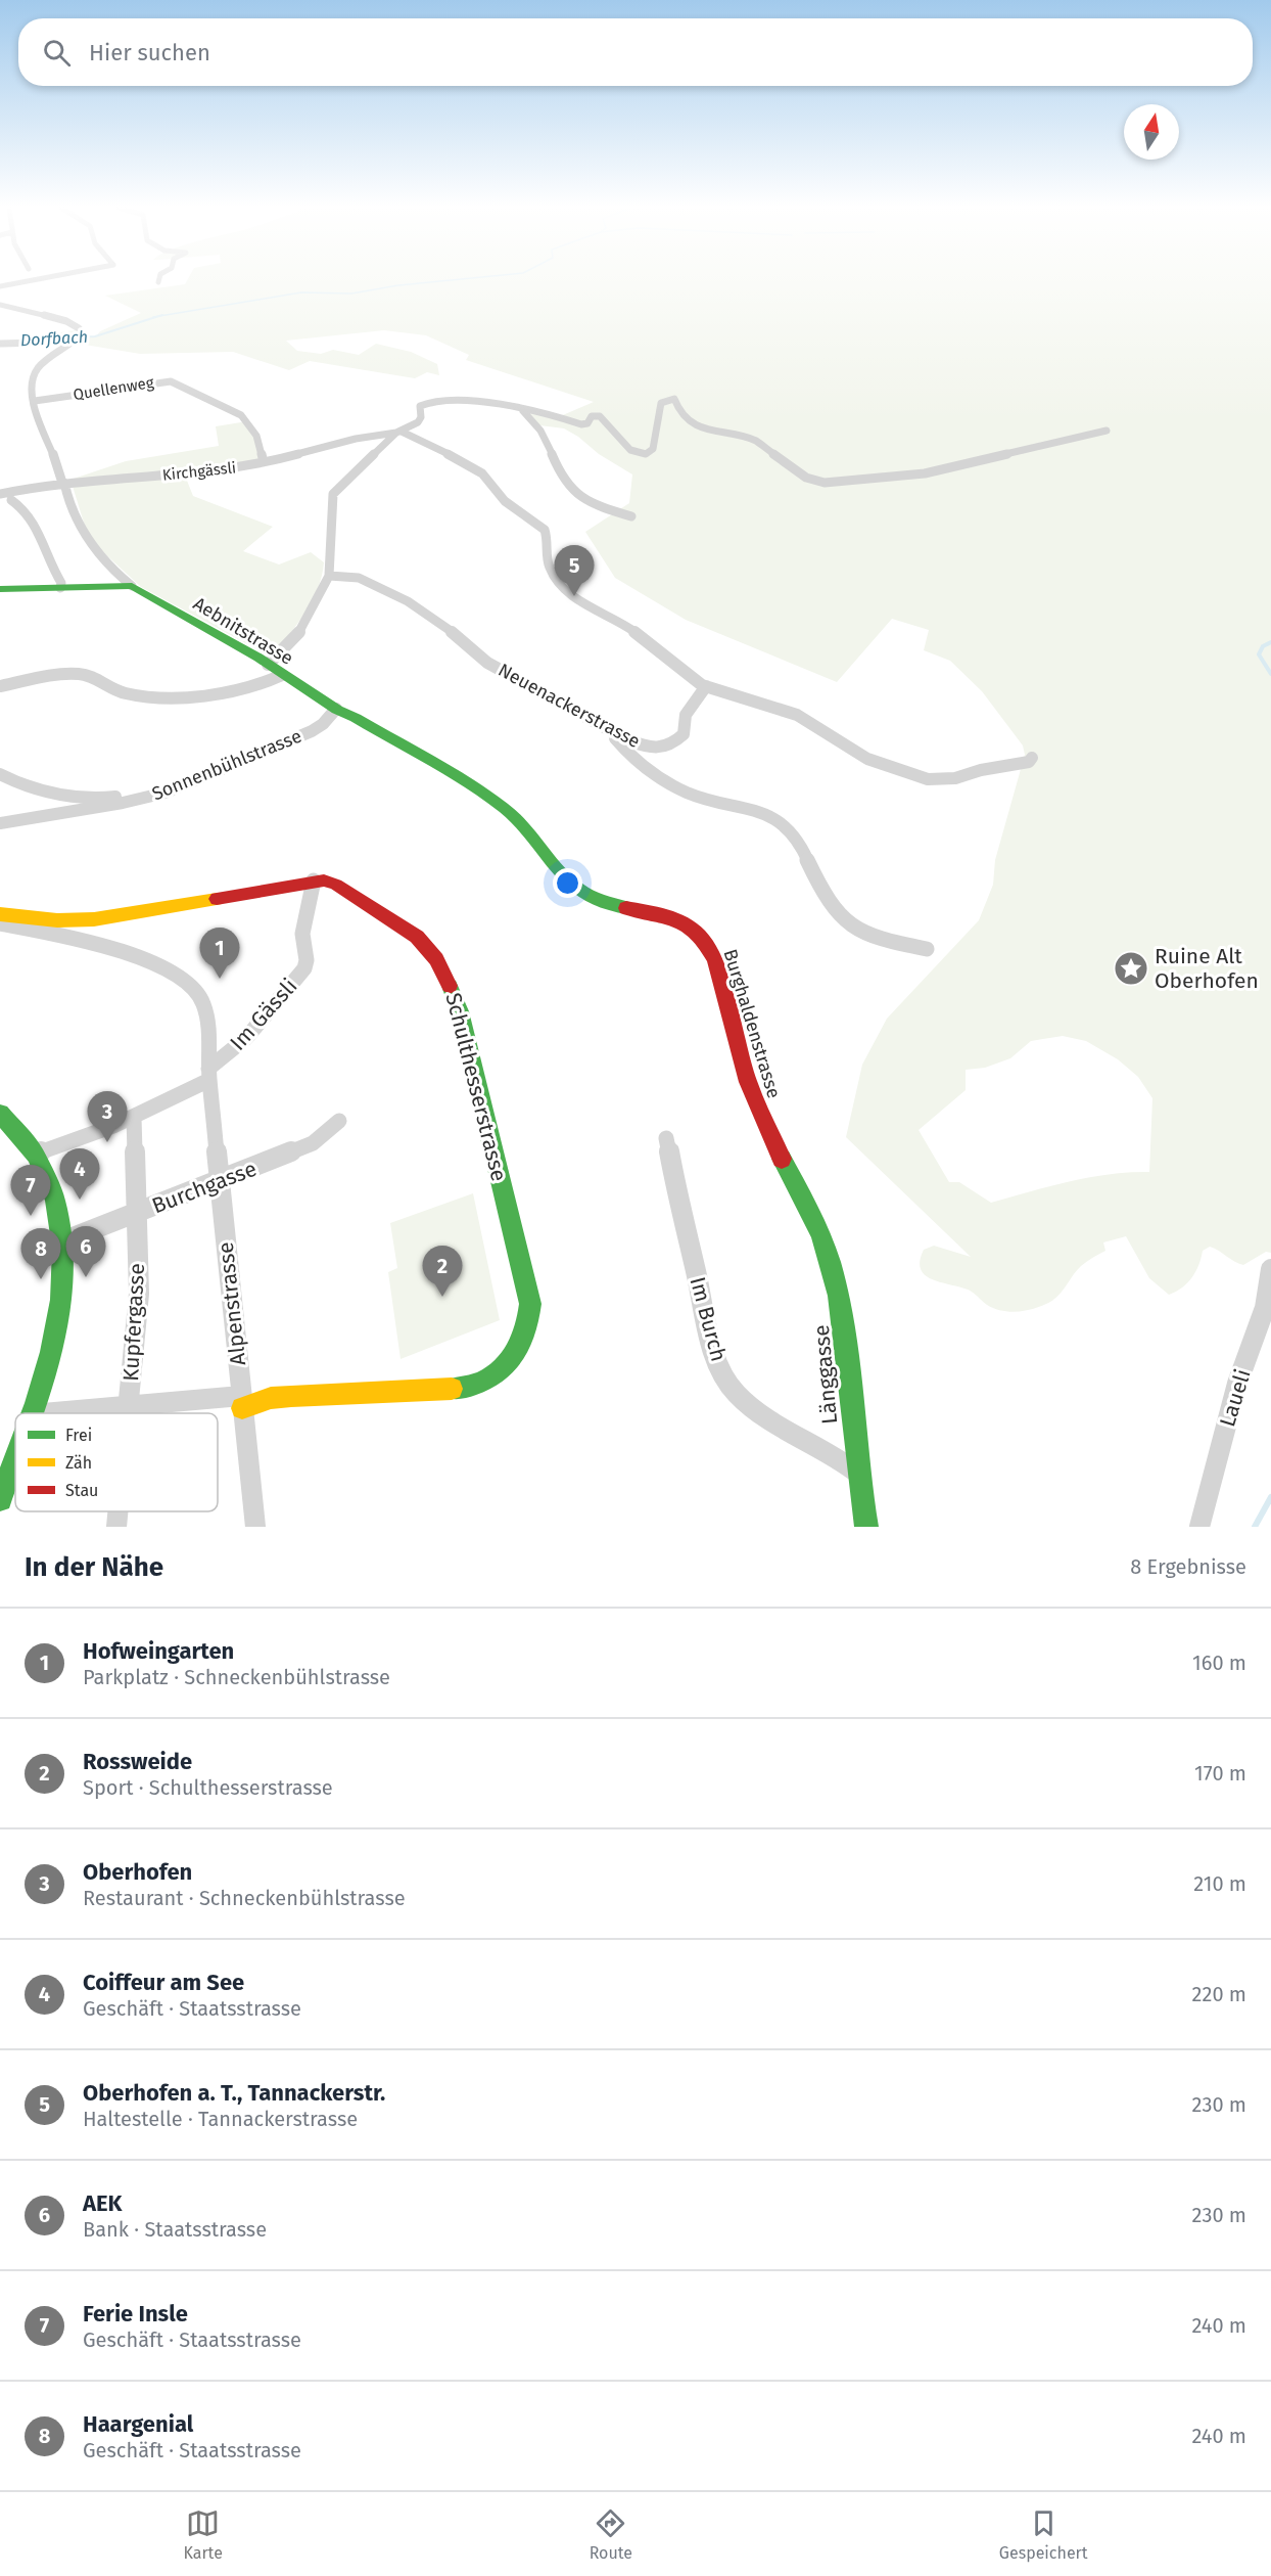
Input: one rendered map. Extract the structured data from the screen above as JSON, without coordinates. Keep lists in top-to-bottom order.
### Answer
{
  "streets": {
    "street": [
      "Quellenweg",
      "Kirchgässli",
      "Aebnitstrasse",
      "Neuenackerstrasse",
      "Sonnenbühlstrasse",
      "Im Gässli",
      "Burghaldenstrasse",
      "Schulthesserstrasse",
      "Burchgasse",
      "Alpenstrasse",
      "Im Burch",
      "Kupfergasse",
      "Länggasse",
      "Laueli"
    ]
  },
  "crossings": [
    ["Quellenweg", "Kirchgässli"],
    ["Quellenweg", "Aebnitstrasse"],
    ["Kirchgässli", "Aebnitstrasse"],
    ["Aebnitstrasse", "Sonnenbühlstrasse"],
    ["Aebnitstrasse", "Burghaldenstrasse"],
    ["Sonnenbühlstrasse", "Burghaldenstrasse"],
    ["Im Gässli", "Schulthesserstrasse"],
    ["Im Gässli", "Alpenstrasse"],
    ["Im Gässli", "Kupfergasse"],
    ["Burghaldenstrasse", "Länggasse"],
    ["Schulthesserstrasse", "Alpenstrasse"],
    ["Schulthesserstrasse", "Kupfergasse"],
    ["Burchgasse", "Alpenstrasse"],
    ["Burchgasse", "Kupfergasse"],
    ["Im Burch", "Länggasse"]
  ],
  "water": ["Dorfbach"],
  "places": {
    "place": ["Ruine Alt Oberhofen"]
  },
  "legend": ["Frei", "Zäh", "Stau"],
  "north": "top",
  "page": {
    "search": "Hier suchen",
    "pins": [
      "5",
      "1",
      "3",
      "4",
      "7",
      "6",
      "8",
      "2"
    ],
    "heading": ["In der Nähe", "8 Ergebnisse"],
    "list": [
      {
        "mark": "1",
        "name": "Hofweingarten",
        "note": "Parkplatz · Schneckenbühlstrasse",
        "value": "160 m"
      },
      {
        "mark": "2",
        "name": "Rossweide",
        "note": "Sport · Schulthesserstrasse",
        "value": "170 m"
      },
      {
        "mark": "3",
        "name": "Oberhofen",
        "note": "Restaurant · Schneckenbühlstrasse",
        "value": "210 m"
      },
      {
        "mark": "4",
        "name": "Coiffeur am See",
        "note": "Geschäft · Staatsstrasse",
        "value": "220 m"
      },
      {
        "mark": "5",
        "name": "Oberhofen a. T., Tannackerstr.",
        "note": "Haltestelle · Tannackerstrasse",
        "value": "230 m"
      },
      {
        "mark": "6",
        "name": "AEK",
        "note": "Bank · Staatsstrasse",
        "value": "230 m"
      },
      {
        "mark": "7",
        "name": "Ferie Insle",
        "note": "Geschäft · Staatsstrasse",
        "value": "240 m"
      },
      {
        "mark": "8",
        "name": "Haargenial",
        "note": "Geschäft · Staatsstrasse",
        "value": "240 m"
      }
    ],
    "nav": ["Karte", "Route", "Gespeichert"]
  }
}
